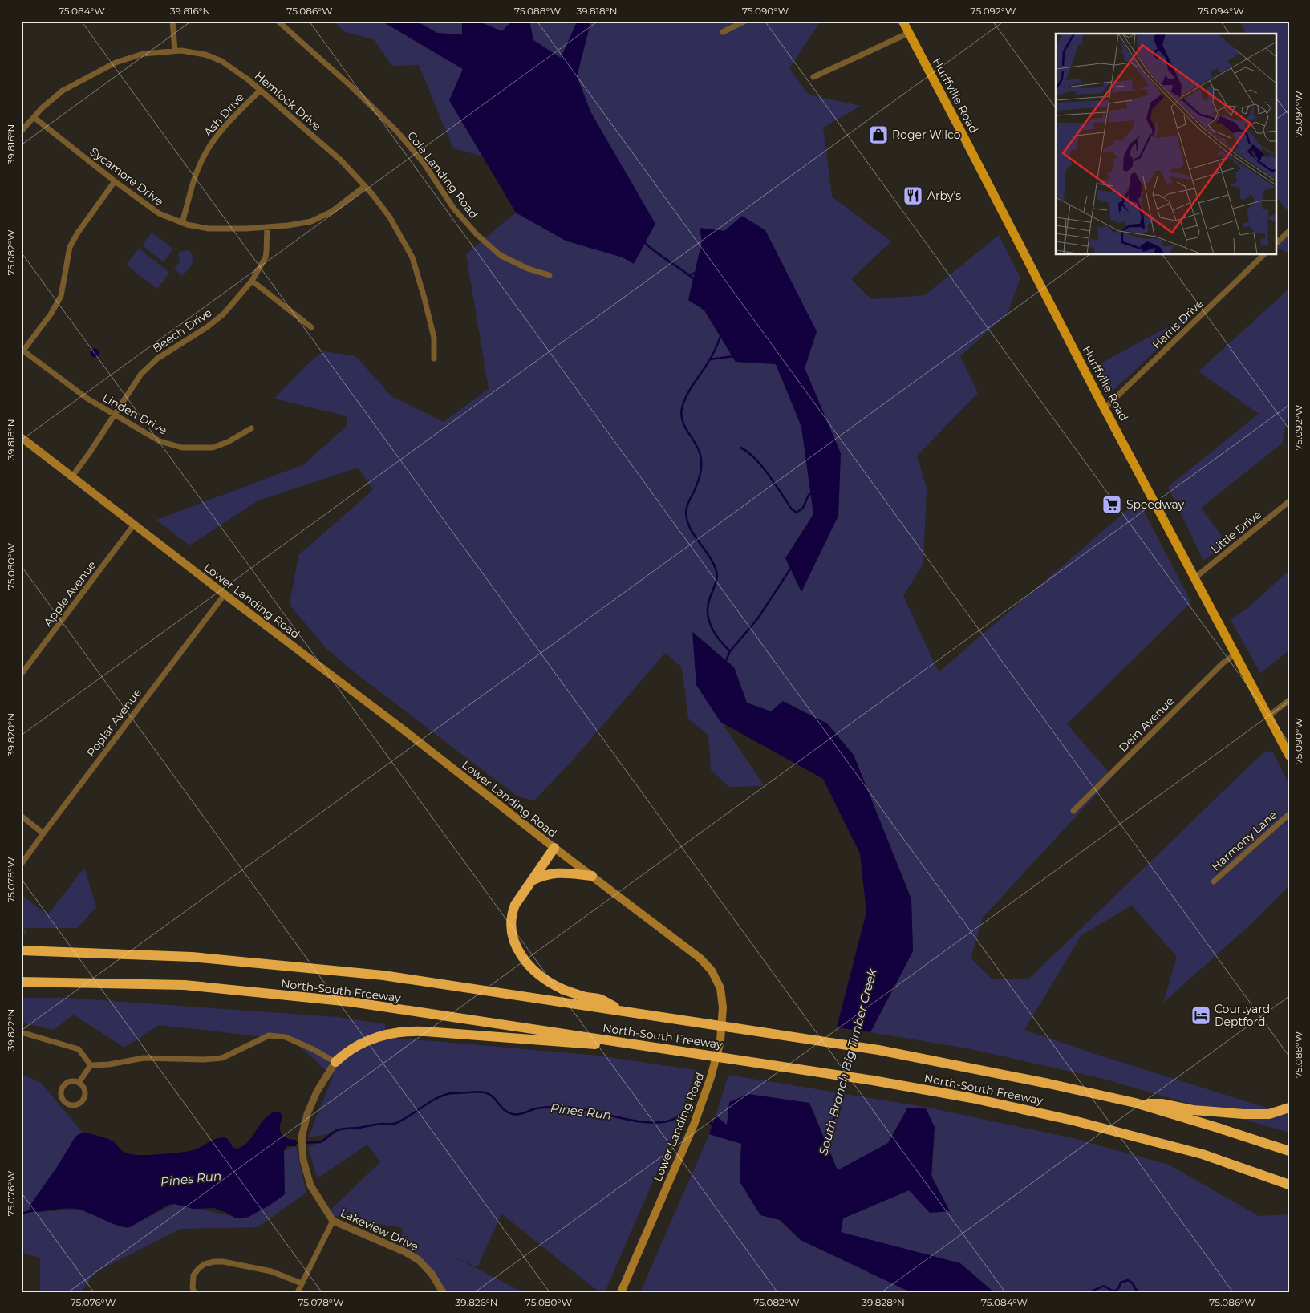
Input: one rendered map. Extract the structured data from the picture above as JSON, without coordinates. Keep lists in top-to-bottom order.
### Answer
{
  "streets": {
    "highway": ["North-South Freeway"],
    "main road": ["Hurffville Road", "Lower Landing Road"],
    "street": [
      "Hemlock Drive",
      "Ash Drive",
      "Cole Landing Road",
      "Sycamore Drive",
      "Harris Drive",
      "Beech Drive",
      "Linden Drive",
      "Little Drive",
      "Apple Avenue",
      "Poplar Avenue",
      "Dein Avenue",
      "Harmony Lane",
      "Lakeview Drive"
    ]
  },
  "crossings": [
    ["Hurffville Road", "Harris Drive"],
    ["Hurffville Road", "Little Drive"],
    ["Hurffville Road", "Dein Avenue"],
    ["Hemlock Drive", "Ash Drive"],
    ["Hemlock Drive", "Sycamore Drive"],
    ["Ash Drive", "Sycamore Drive"],
    ["Sycamore Drive", "Beech Drive"],
    ["Beech Drive", "Linden Drive"],
    ["Beech Drive", "Lower Landing Road"],
    ["Apple Avenue", "Lower Landing Road"],
    ["Lower Landing Road", "Poplar Avenue"]
  ],
  "water": ["South Branch Big Timber Creek", "Pines Run"],
  "places": {
    "shop": ["Roger Wilco"],
    "restaurant": ["Arby's"],
    "supermarket": ["Speedway"],
    "hotel": ["Courtyard Deptford"]
  },
  "coordinates": [
    "75.084°W",
    "39.816°N",
    "75.086°W",
    "75.088°W",
    "39.818°N",
    "75.090°W",
    "75.092°W",
    "75.094°W",
    "75.082°W",
    "75.080°W",
    "39.820°N",
    "75.078°W",
    "39.822°N",
    "75.076°W",
    "39.826°N",
    "39.828°N"
  ]
}
